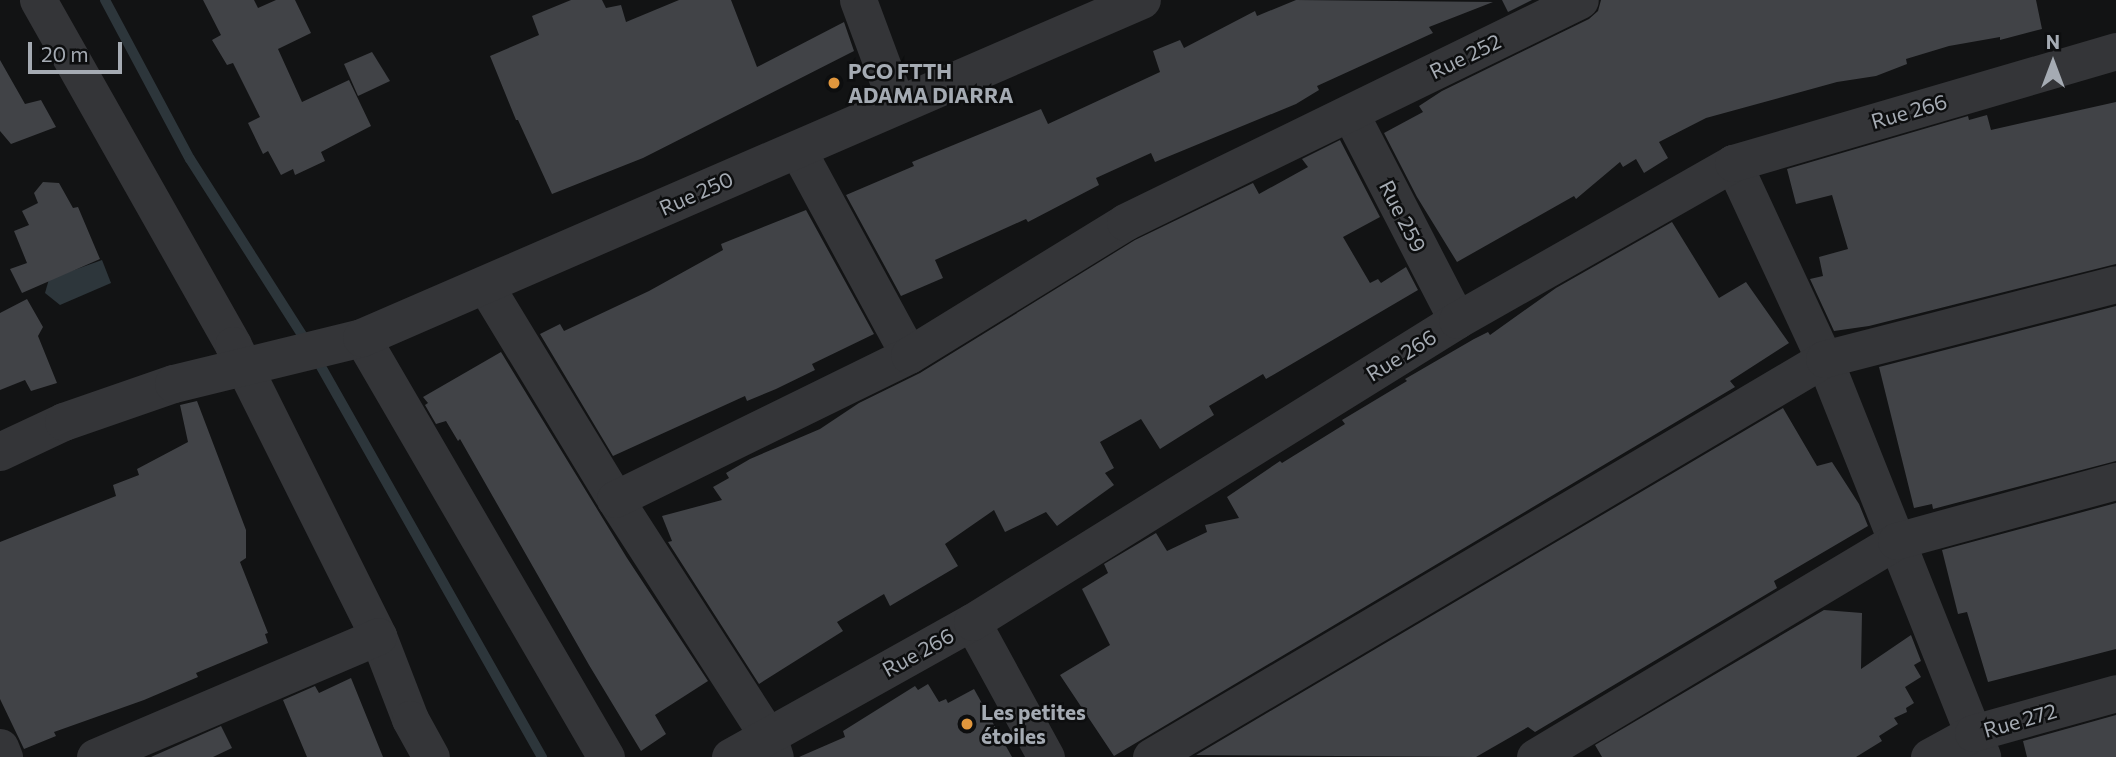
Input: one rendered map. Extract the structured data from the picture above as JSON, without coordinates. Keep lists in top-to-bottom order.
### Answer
{
  "streets": {
    "street": [
      "Rue 252",
      "Rue 266",
      "Rue 250",
      "Rue 259",
      "Rue 272"
    ]
  },
  "crossings": [
    ["Rue 252", "Rue 259"],
    ["Rue 266", "Rue 259"]
  ],
  "places": ["PCO FTTH ADAMA DIARRA", "Les petites étoiles"],
  "scale_bar": "20 m",
  "north": "top"
}
